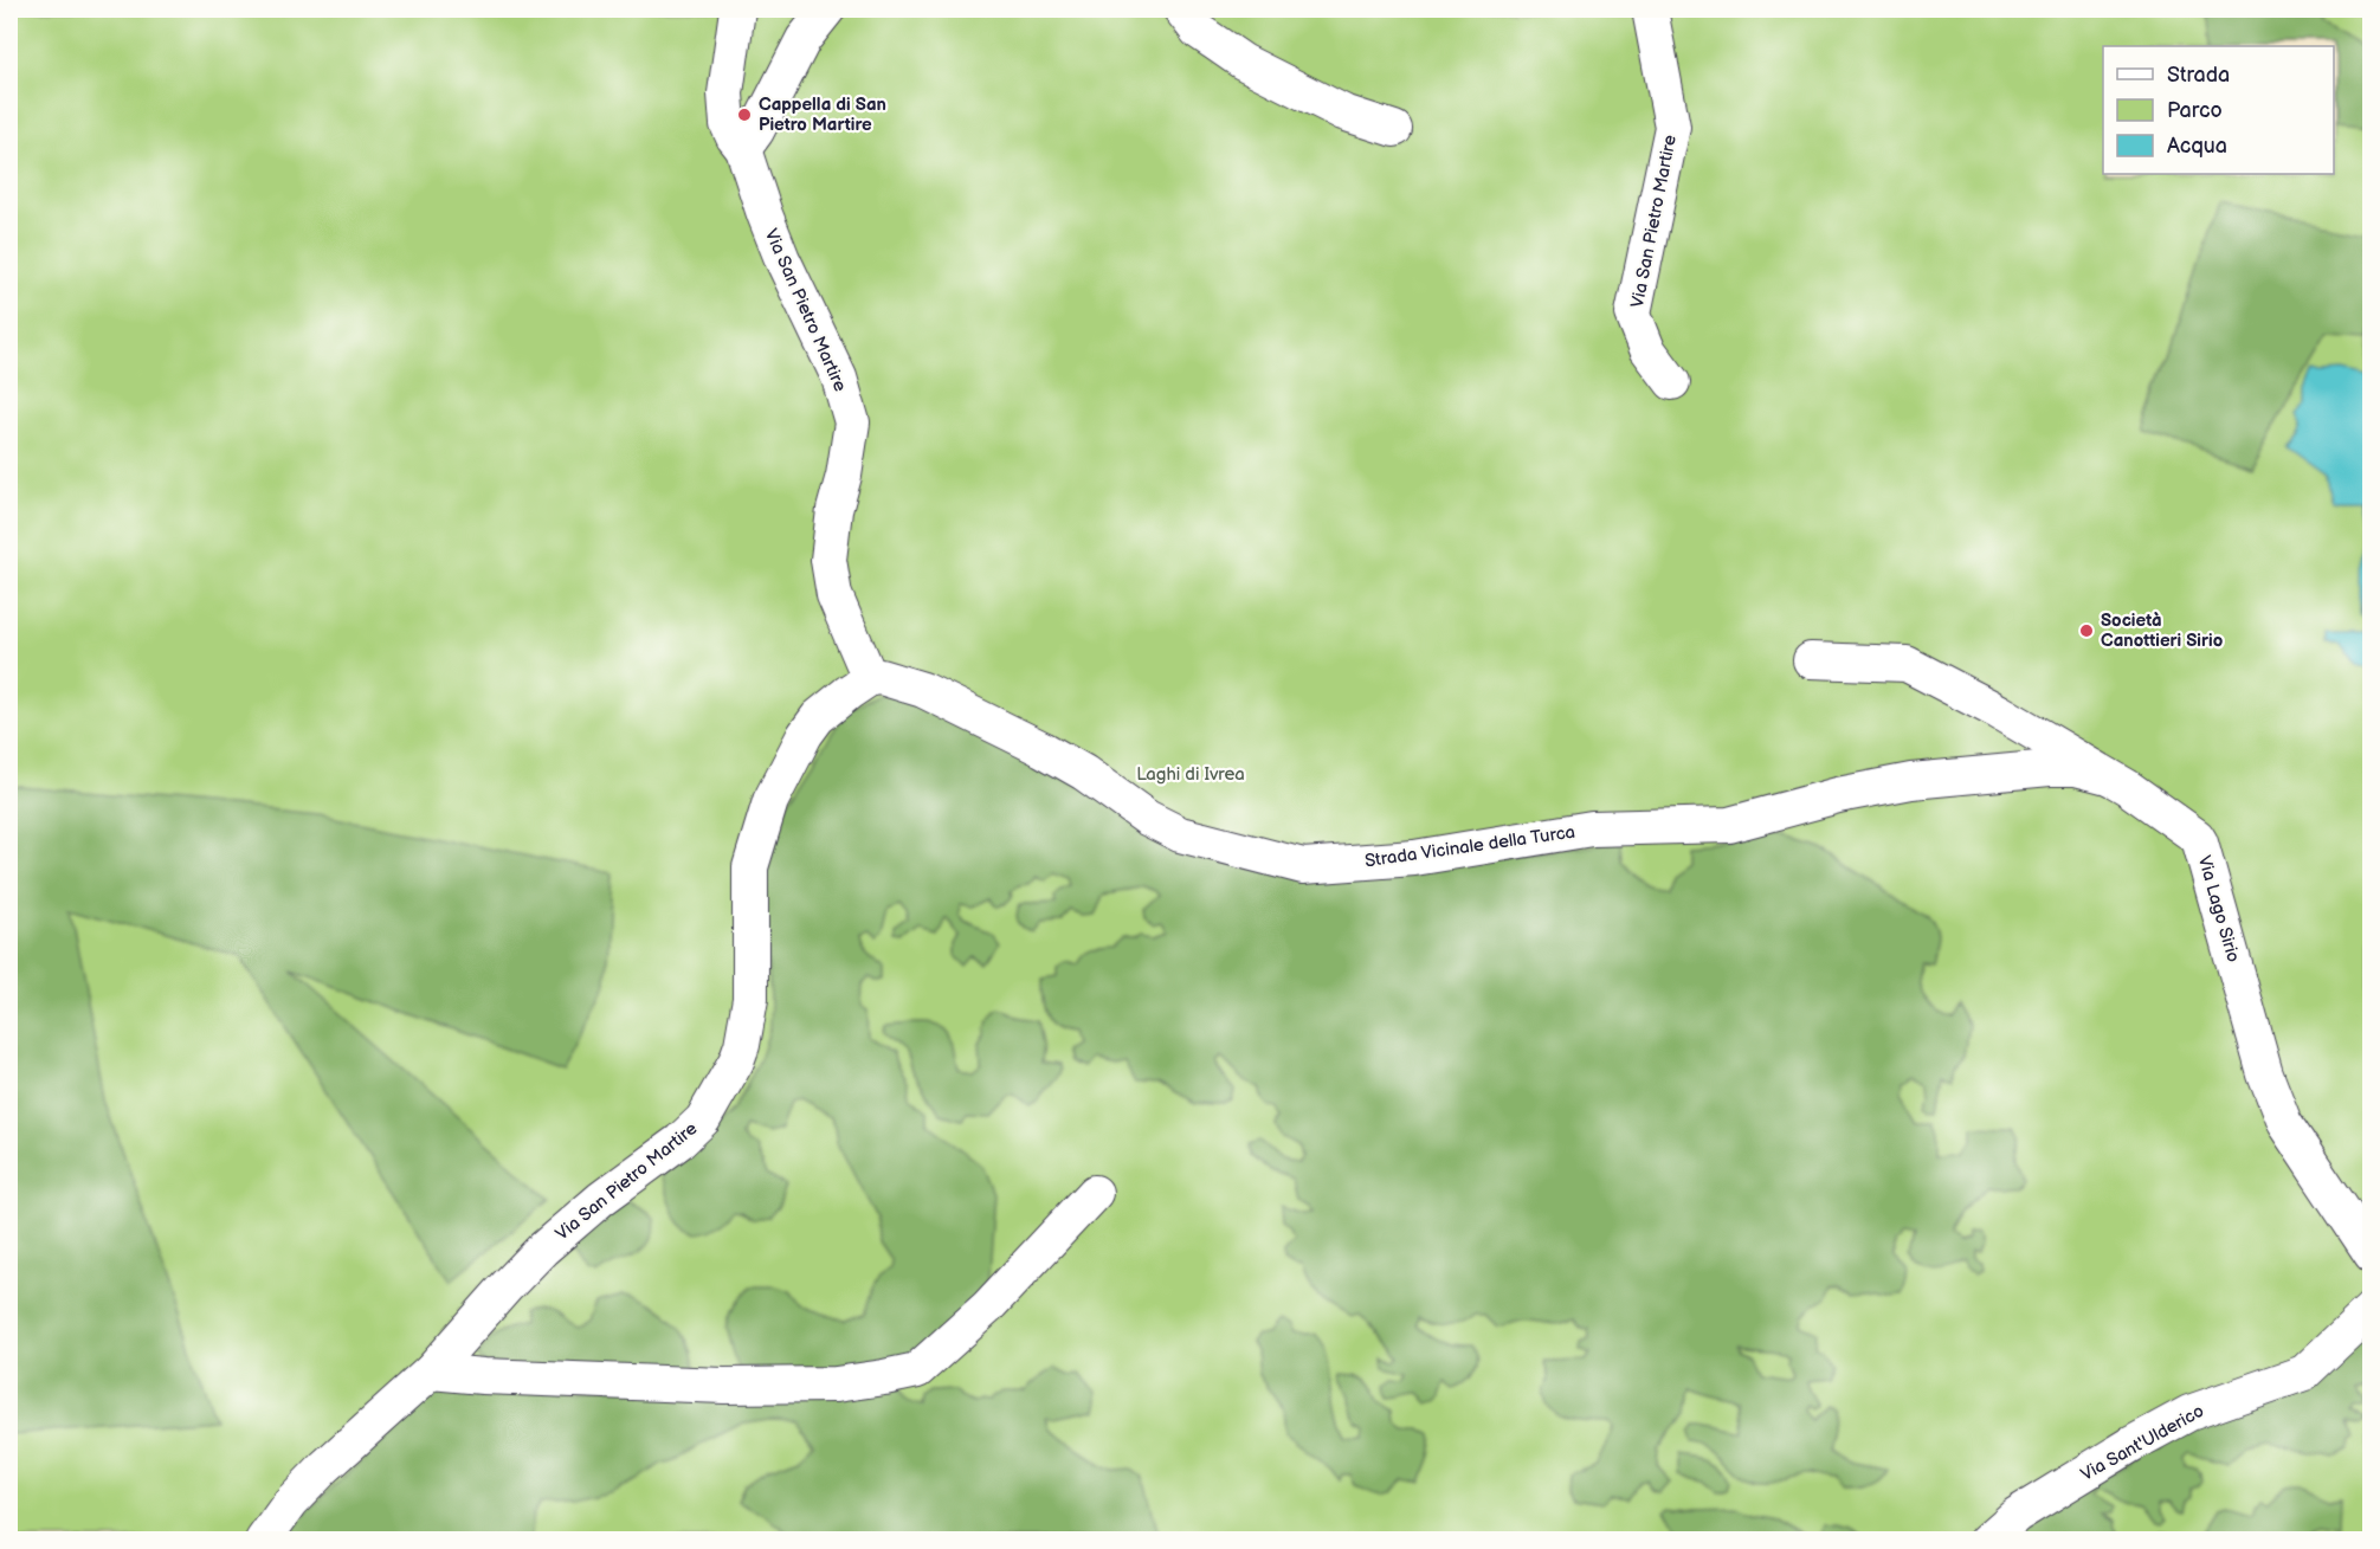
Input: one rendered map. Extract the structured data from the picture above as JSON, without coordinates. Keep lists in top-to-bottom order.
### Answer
{
  "streets": {
    "street": [
      "Via San Pietro Martire",
      "Strada Vicinale della Turca",
      "Via Lago Sirio",
      "Via Sant'Ulderico"
    ]
  },
  "crossings": [
    ["Via San Pietro Martire", "Strada Vicinale della Turca"],
    ["Strada Vicinale della Turca", "Via Lago Sirio"]
  ],
  "parks": ["Laghi di Ivrea"],
  "places": ["Cappella di San Pietro Martire", "Società Canottieri Sirio"],
  "legend": ["Strada", "Parco", "Acqua"]
}
